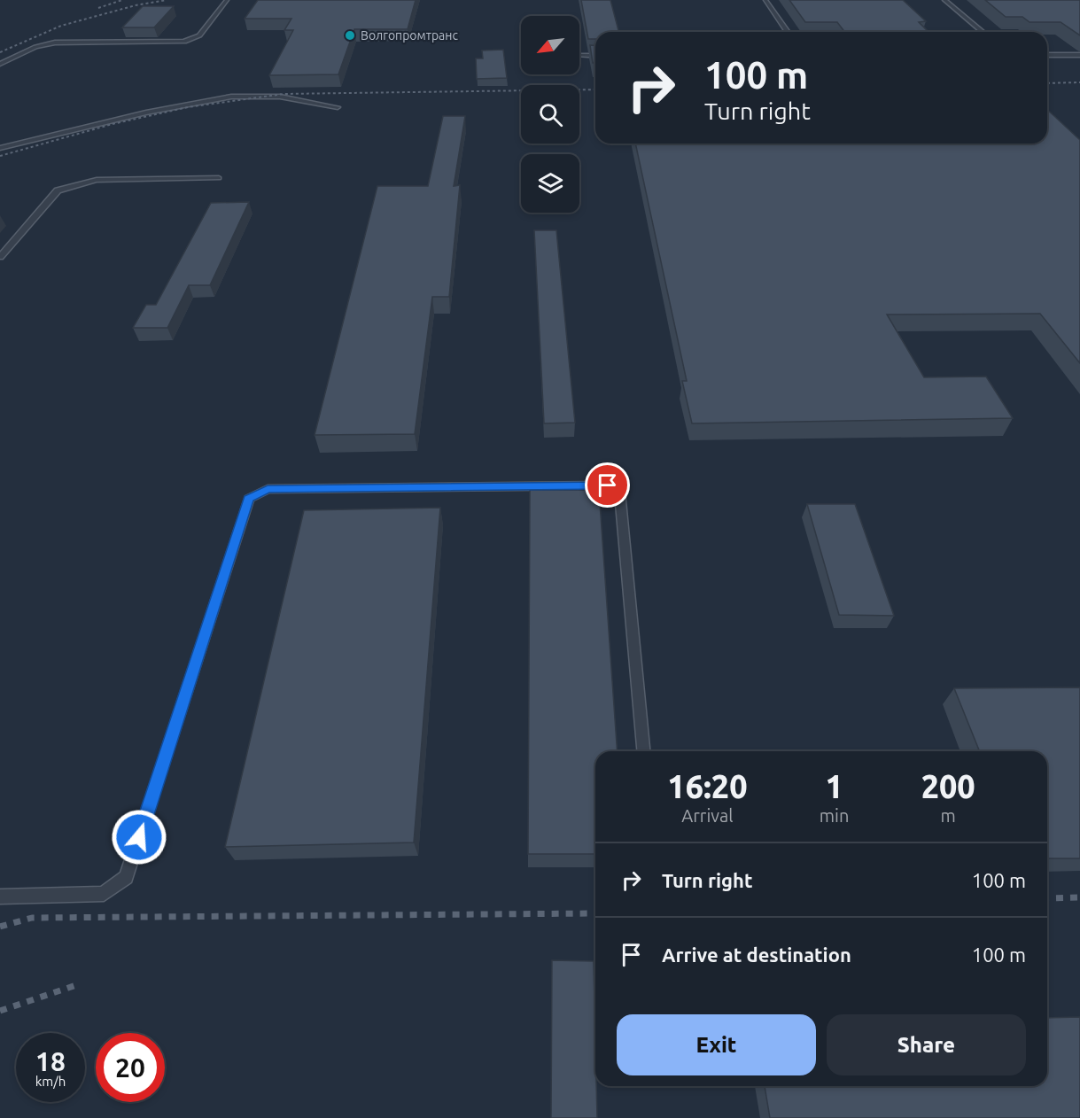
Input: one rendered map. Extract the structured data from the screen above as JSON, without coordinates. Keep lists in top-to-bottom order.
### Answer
{
  "places": ["Волгопромтранс"],
  "north": "bottom left",
  "page": {
    "turn": ["100 m", "Turn right"],
    "eta": [
      "16:20",
      "Arrival",
      "1",
      "min",
      "200",
      "m"
    ],
    "list": [
      {
        "name": "Turn right",
        "value": "100 m"
      },
      {
        "name": "Arrive at destination",
        "value": "100 m"
      }
    ],
    "buttons": ["Exit", "Share"],
    "speed": "18 km/h",
    "limit": "20"
  }
}
